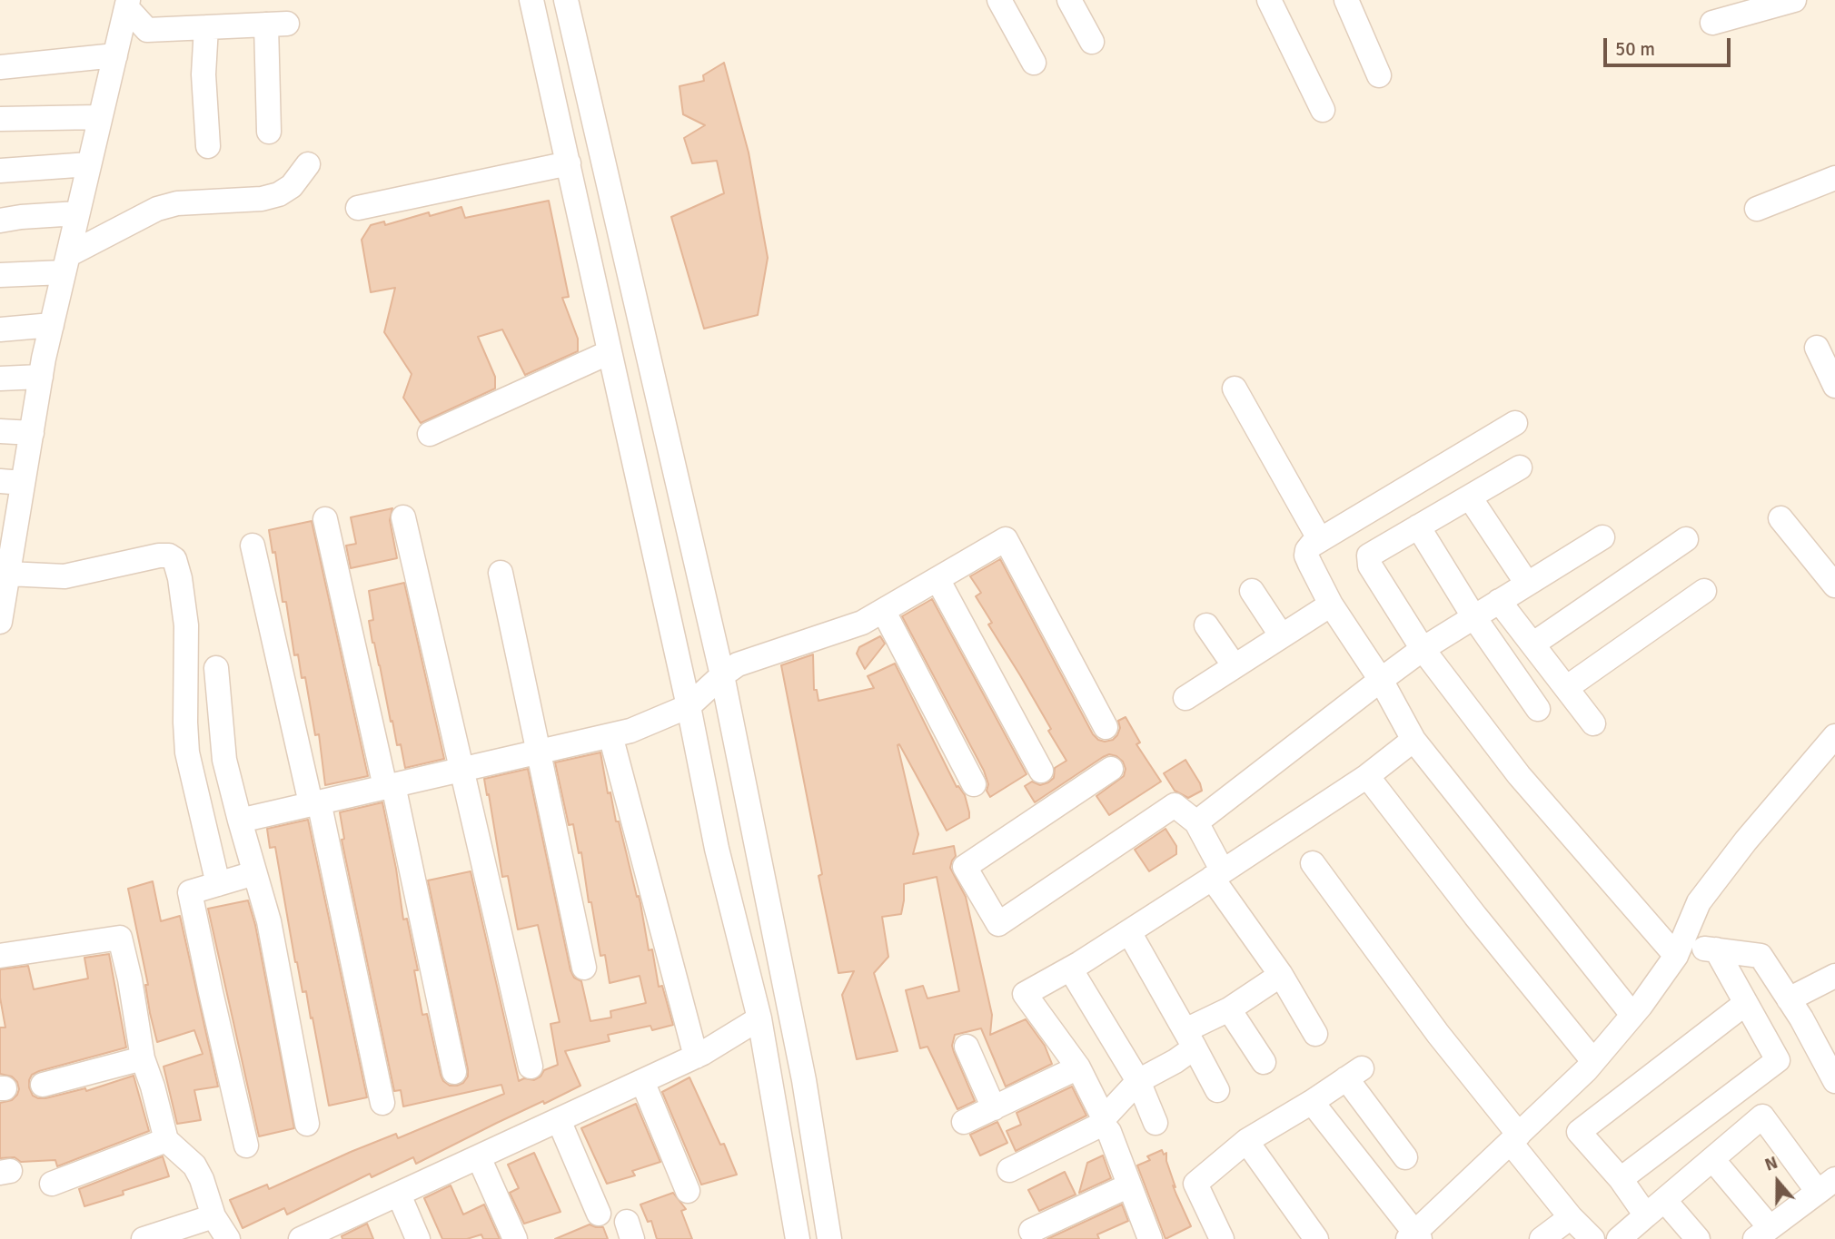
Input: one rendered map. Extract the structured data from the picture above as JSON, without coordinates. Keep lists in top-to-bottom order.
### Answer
{
  "scale_bar": "50 m",
  "north": "top"
}
